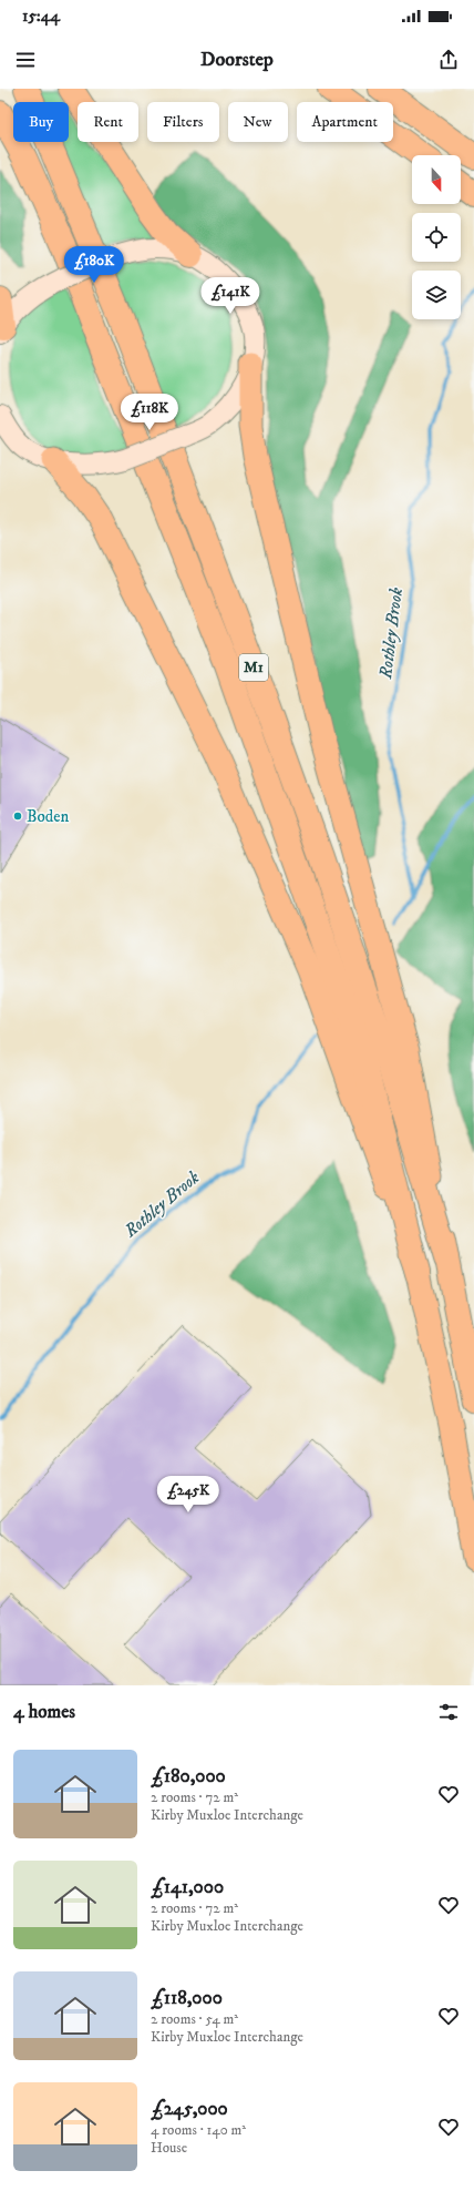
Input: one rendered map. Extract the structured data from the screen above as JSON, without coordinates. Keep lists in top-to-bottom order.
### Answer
{
  "streets": {
    "highway": ["M1"]
  },
  "water": ["Rothley Brook"],
  "places": ["Boden"],
  "north": "bottom",
  "page": {
    "status": "15:44",
    "header": "Doorstep",
    "chip": [
      "Buy",
      "Rent",
      "Filters",
      "New",
      "Apartment"
    ],
    "price": [
      "£180K",
      "£141K",
      "£118K",
      "£245K"
    ],
    "heading": "4 homes",
    "list": [
      {
        "name": "£180,000",
        "note": "2 rooms · 72 m² · Kirby Muxloe Interchange"
      },
      {
        "name": "£141,000",
        "note": "2 rooms · 72 m² · Kirby Muxloe Interchange"
      },
      {
        "name": "£118,000",
        "note": "2 rooms · 54 m² · Kirby Muxloe Interchange"
      },
      {
        "name": "£245,000",
        "note": "4 rooms · 140 m² · House"
      }
    ]
  }
}
